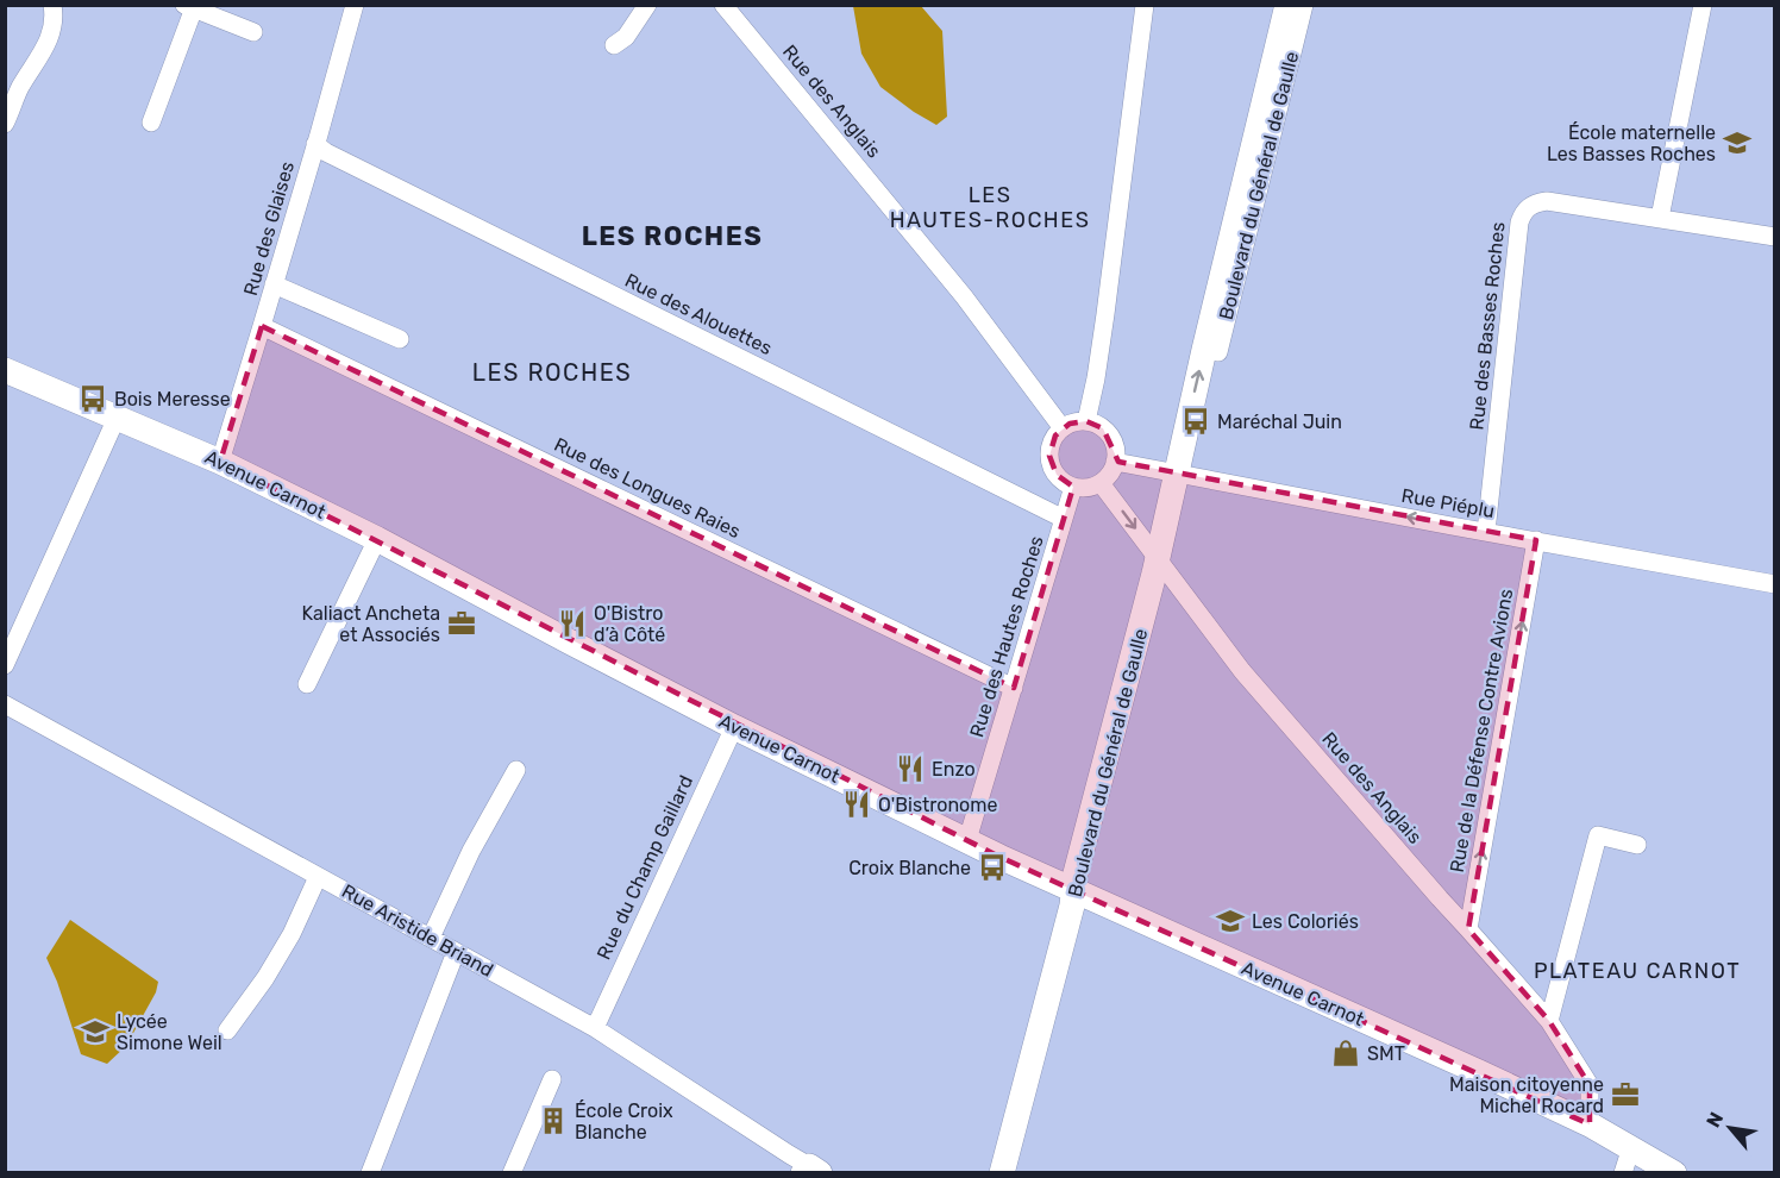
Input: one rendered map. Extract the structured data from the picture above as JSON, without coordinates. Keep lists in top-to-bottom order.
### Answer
{
  "streets": {
    "main road": ["Boulevard du Général de Gaulle", "Avenue Carnot"],
    "street": [
      "Rue des Anglais",
      "Rue des Glaises",
      "Rue des Alouettes",
      "Rue des Basses Roches",
      "Rue des Longues Raies",
      "Rue Piéplu",
      "Rue des Hautes Roches",
      "Rue de la Défense Contre Avions",
      "Rue du Champ Gaillard",
      "Rue Aristide Briand"
    ]
  },
  "crossings": [
    ["Rue des Anglais", "Boulevard du Général de Gaulle"],
    ["Rue des Anglais", "Avenue Carnot"],
    ["Rue des Anglais", "Rue Piéplu"],
    ["Rue des Anglais", "Rue des Hautes Roches"],
    ["Rue des Anglais", "Rue de la Défense Contre Avions"],
    ["Boulevard du Général de Gaulle", "Avenue Carnot"],
    ["Boulevard du Général de Gaulle", "Rue Piéplu"],
    ["Rue des Glaises", "Rue des Alouettes"],
    ["Rue des Glaises", "Avenue Carnot"],
    ["Rue des Glaises", "Rue des Longues Raies"],
    ["Rue des Alouettes", "Rue des Hautes Roches"],
    ["Rue des Basses Roches", "Rue Piéplu"],
    ["Avenue Carnot", "Rue des Hautes Roches"],
    ["Avenue Carnot", "Rue du Champ Gaillard"],
    ["Rue des Longues Raies", "Rue des Hautes Roches"],
    ["Rue Piéplu", "Rue des Hautes Roches"],
    ["Rue Piéplu", "Rue de la Défense Contre Avions"],
    ["Rue du Champ Gaillard", "Rue Aristide Briand"]
  ],
  "one_way": ["Rue Piéplu", "Rue de la Défense Contre Avions"],
  "districts": [
    "LES HAUTES-ROCHES",
    "LES ROCHES",
    "LES ROCHES",
    "PLATEAU CARNOT"
  ],
  "places": {
    "school or university": ["École maternelle Les Basses Roches", "Les Coloriés", "Lycée Simone Weil"],
    "bus stop": ["Bois Meresse", "Maréchal Juin", "Croix Blanche"],
    "office": ["Kaliact Ancheta et Associés", "Maison citoyenne Michel Rocard"],
    "restaurant": ["O'Bistro d’à Côté", "Enzo", "O'Bistronome"],
    "shop": ["SMT"],
    "building": ["École Croix Blanche"]
  },
  "north": "top left"
}
